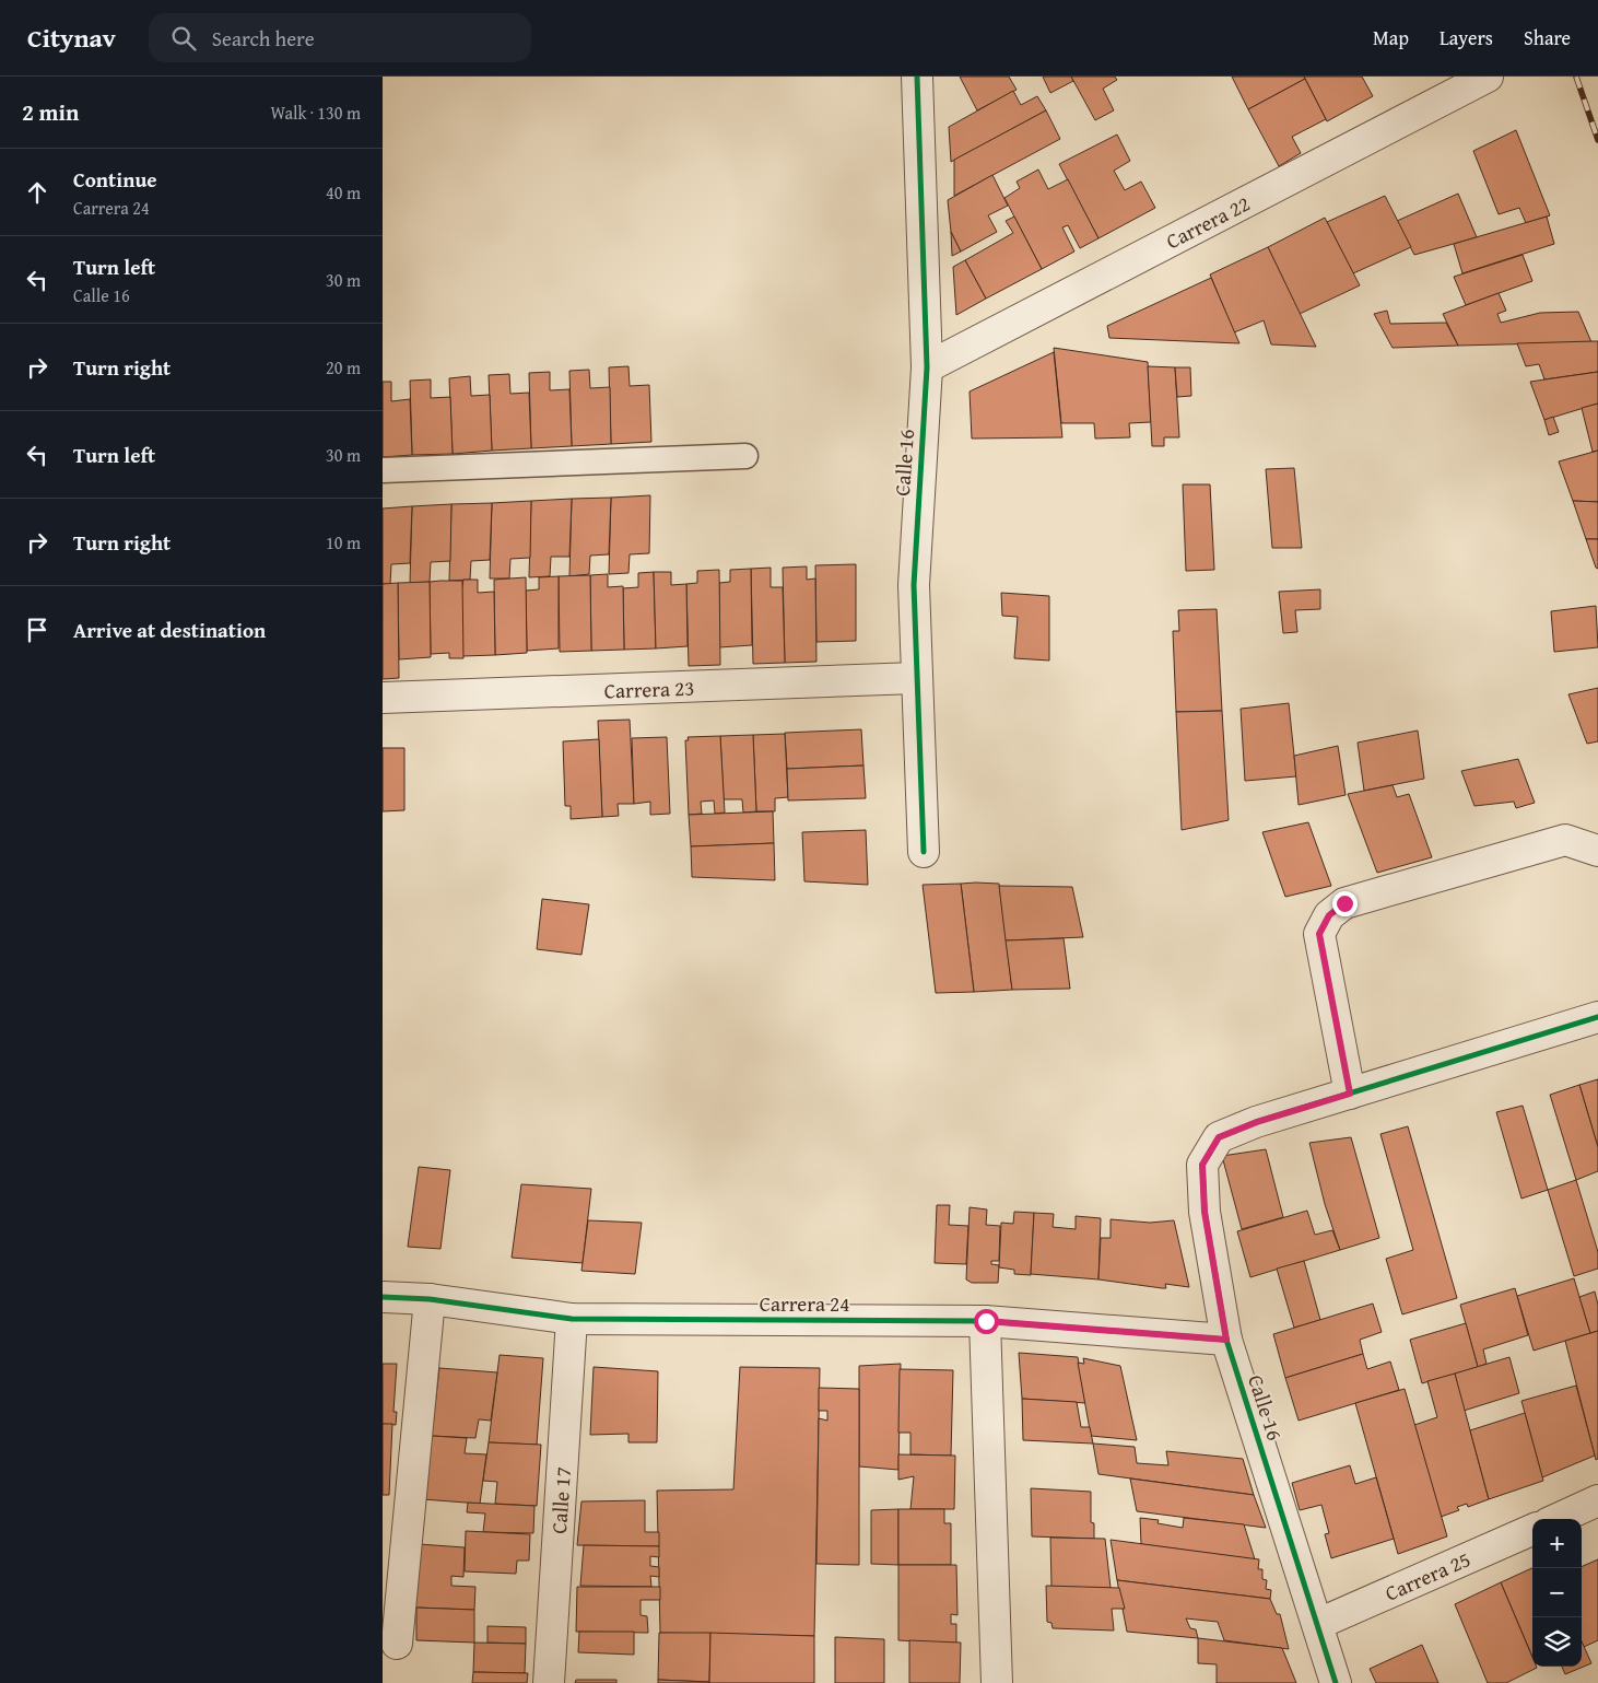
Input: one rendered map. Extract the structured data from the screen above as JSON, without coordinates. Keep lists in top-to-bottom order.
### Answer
{
  "streets": {
    "street": [
      "Carrera 22",
      "Calle 16",
      "Carrera 23",
      "Carrera 24",
      "Calle 17",
      "Carrera 25"
    ]
  },
  "crossings": [
    ["Carrera 22", "Calle 16"],
    ["Calle 16", "Carrera 23"],
    ["Calle 16", "Carrera 24"],
    ["Calle 16", "Carrera 25"],
    ["Carrera 24", "Calle 17"]
  ],
  "page": {
    "header": "Citynav",
    "search": "Search here",
    "nav": ["Map", "Layers", "Share"],
    "heading": ["2 min", "Walk · 130 m"],
    "list": [
      ["Continue", "Carrera 24", "40 m"],
      ["Turn left", "Calle 16", "30 m"],
      ["Turn right", "20 m"],
      ["Turn left", "30 m"],
      ["Turn right", "10 m"],
      "Arrive at destination"
    ],
    "map_buttons": ["+", "−"]
  }
}
